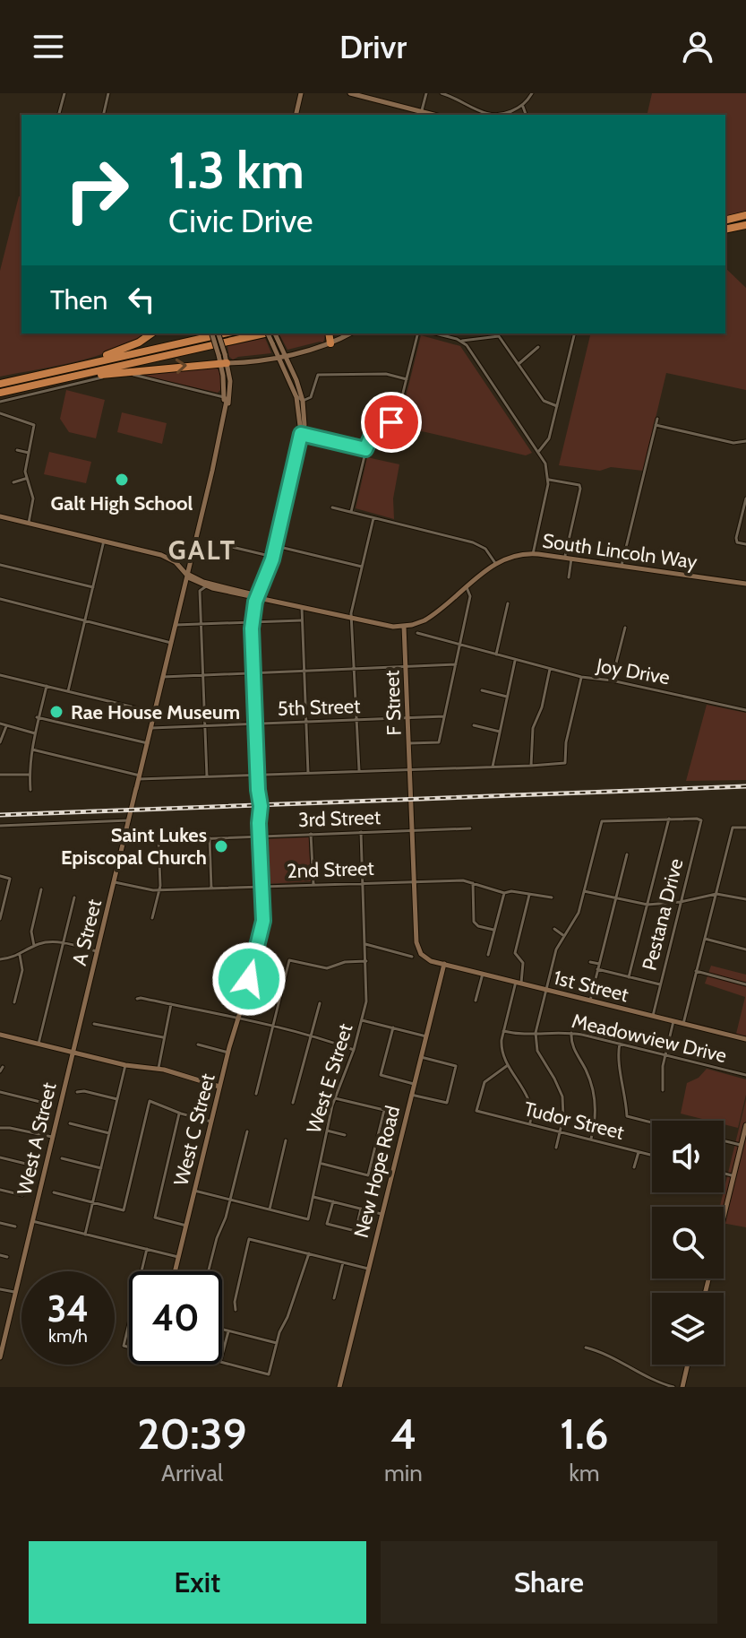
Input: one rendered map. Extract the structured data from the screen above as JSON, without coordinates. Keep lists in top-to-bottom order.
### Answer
{
  "streets": {
    "street": [
      "South Lincoln Way",
      "Joy Drive",
      "F Street",
      "5th Street",
      "3rd Street",
      "2nd Street",
      "Pestana Drive",
      "A Street",
      "1st Street",
      "Meadowview Drive",
      "West E Street",
      "Tudor Street",
      "West C Street",
      "West A Street",
      "New Hope Road"
    ]
  },
  "crossings": [
    ["South Lincoln Way", "F Street"],
    ["F Street", "5th Street"],
    ["F Street", "3rd Street"],
    ["F Street", "2nd Street"],
    ["F Street", "1st Street"],
    ["5th Street", "A Street"],
    ["5th Street", "West C Street"],
    ["3rd Street", "A Street"],
    ["3rd Street", "West E Street"],
    ["3rd Street", "West C Street"],
    ["2nd Street", "A Street"],
    ["2nd Street", "West E Street"],
    ["2nd Street", "West C Street"],
    ["Pestana Drive", "1st Street"],
    ["A Street", "West A Street"],
    ["1st Street", "New Hope Road"]
  ],
  "districts": ["GALT"],
  "places": ["Galt High School", "Rae House Museum", "Saint Lukes Episcopal Church"],
  "page": {
    "header": "Drivr",
    "turn": ["1.3 km", "Civic Drive"],
    "then": "Then",
    "speed": "34 km/h",
    "limit": "40",
    "eta": [
      "20:39",
      "Arrival",
      "4",
      "min",
      "1.6",
      "km"
    ],
    "buttons": ["Exit", "Share"]
  }
}
